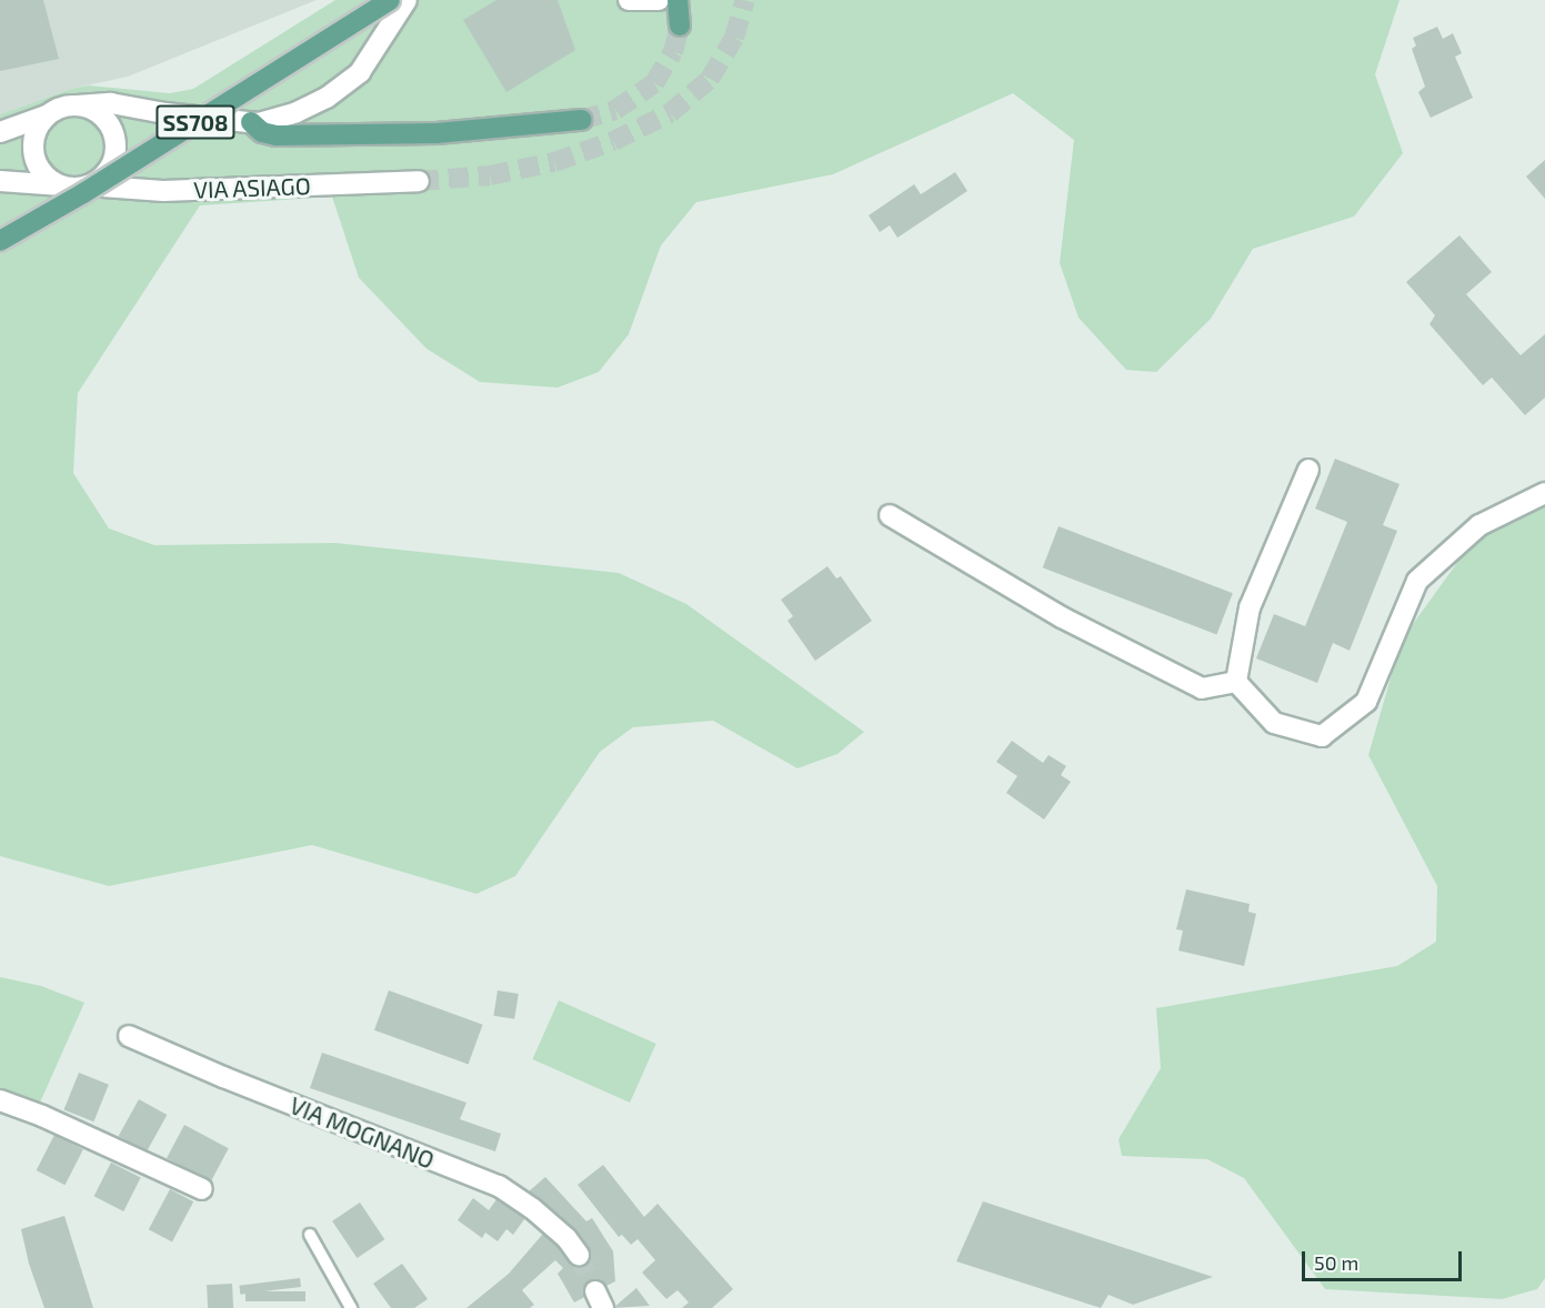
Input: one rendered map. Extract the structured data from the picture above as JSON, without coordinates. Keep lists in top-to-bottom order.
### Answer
{
  "streets": {
    "main road": ["SS708"],
    "street": ["VIA ASIAGO", "VIA MOGNANO"]
  },
  "crossings": [
    ["SS708", "VIA ASIAGO"]
  ],
  "scale_bar": "50 m"
}
